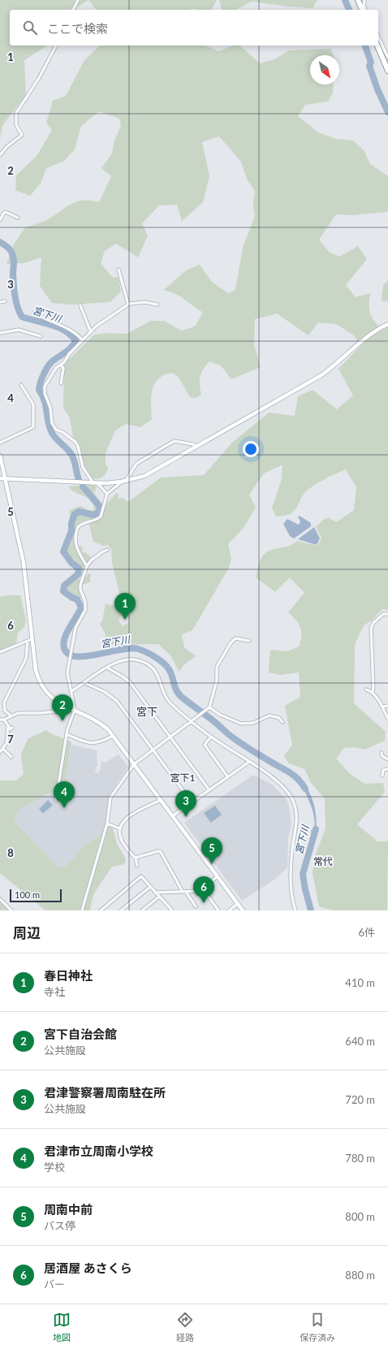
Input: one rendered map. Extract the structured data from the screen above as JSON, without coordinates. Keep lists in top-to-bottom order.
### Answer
{
  "districts": ["宮下", "宮下1", "常代"],
  "water": ["宮下川"],
  "scale_bar": "100 m",
  "north": "bottom right",
  "page": {
    "search": "ここで検索",
    "pins": [
      "1",
      "2",
      "4",
      "3",
      "5",
      "6"
    ],
    "scale": "100 m",
    "heading": ["周辺", "6件"],
    "list": [
      {
        "mark": "1",
        "name": "春日神社",
        "note": "寺社",
        "value": "410 m"
      },
      {
        "mark": "2",
        "name": "宮下自治会館",
        "note": "公共施設",
        "value": "640 m"
      },
      {
        "mark": "3",
        "name": "君津警察署周南駐在所",
        "note": "公共施設",
        "value": "720 m"
      },
      {
        "mark": "4",
        "name": "君津市立周南小学校",
        "note": "学校",
        "value": "780 m"
      },
      {
        "mark": "5",
        "name": "周南中前",
        "note": "バス停",
        "value": "800 m"
      },
      {
        "mark": "6",
        "name": "居酒屋 あさくら",
        "note": "バー",
        "value": "880 m"
      }
    ],
    "nav": ["地図", "経路", "保存済み"]
  },
  "grid": {
    "rows": [
      "1",
      "2",
      "3",
      "4",
      "5",
      "6",
      "7",
      "8"
    ]
  }
}
